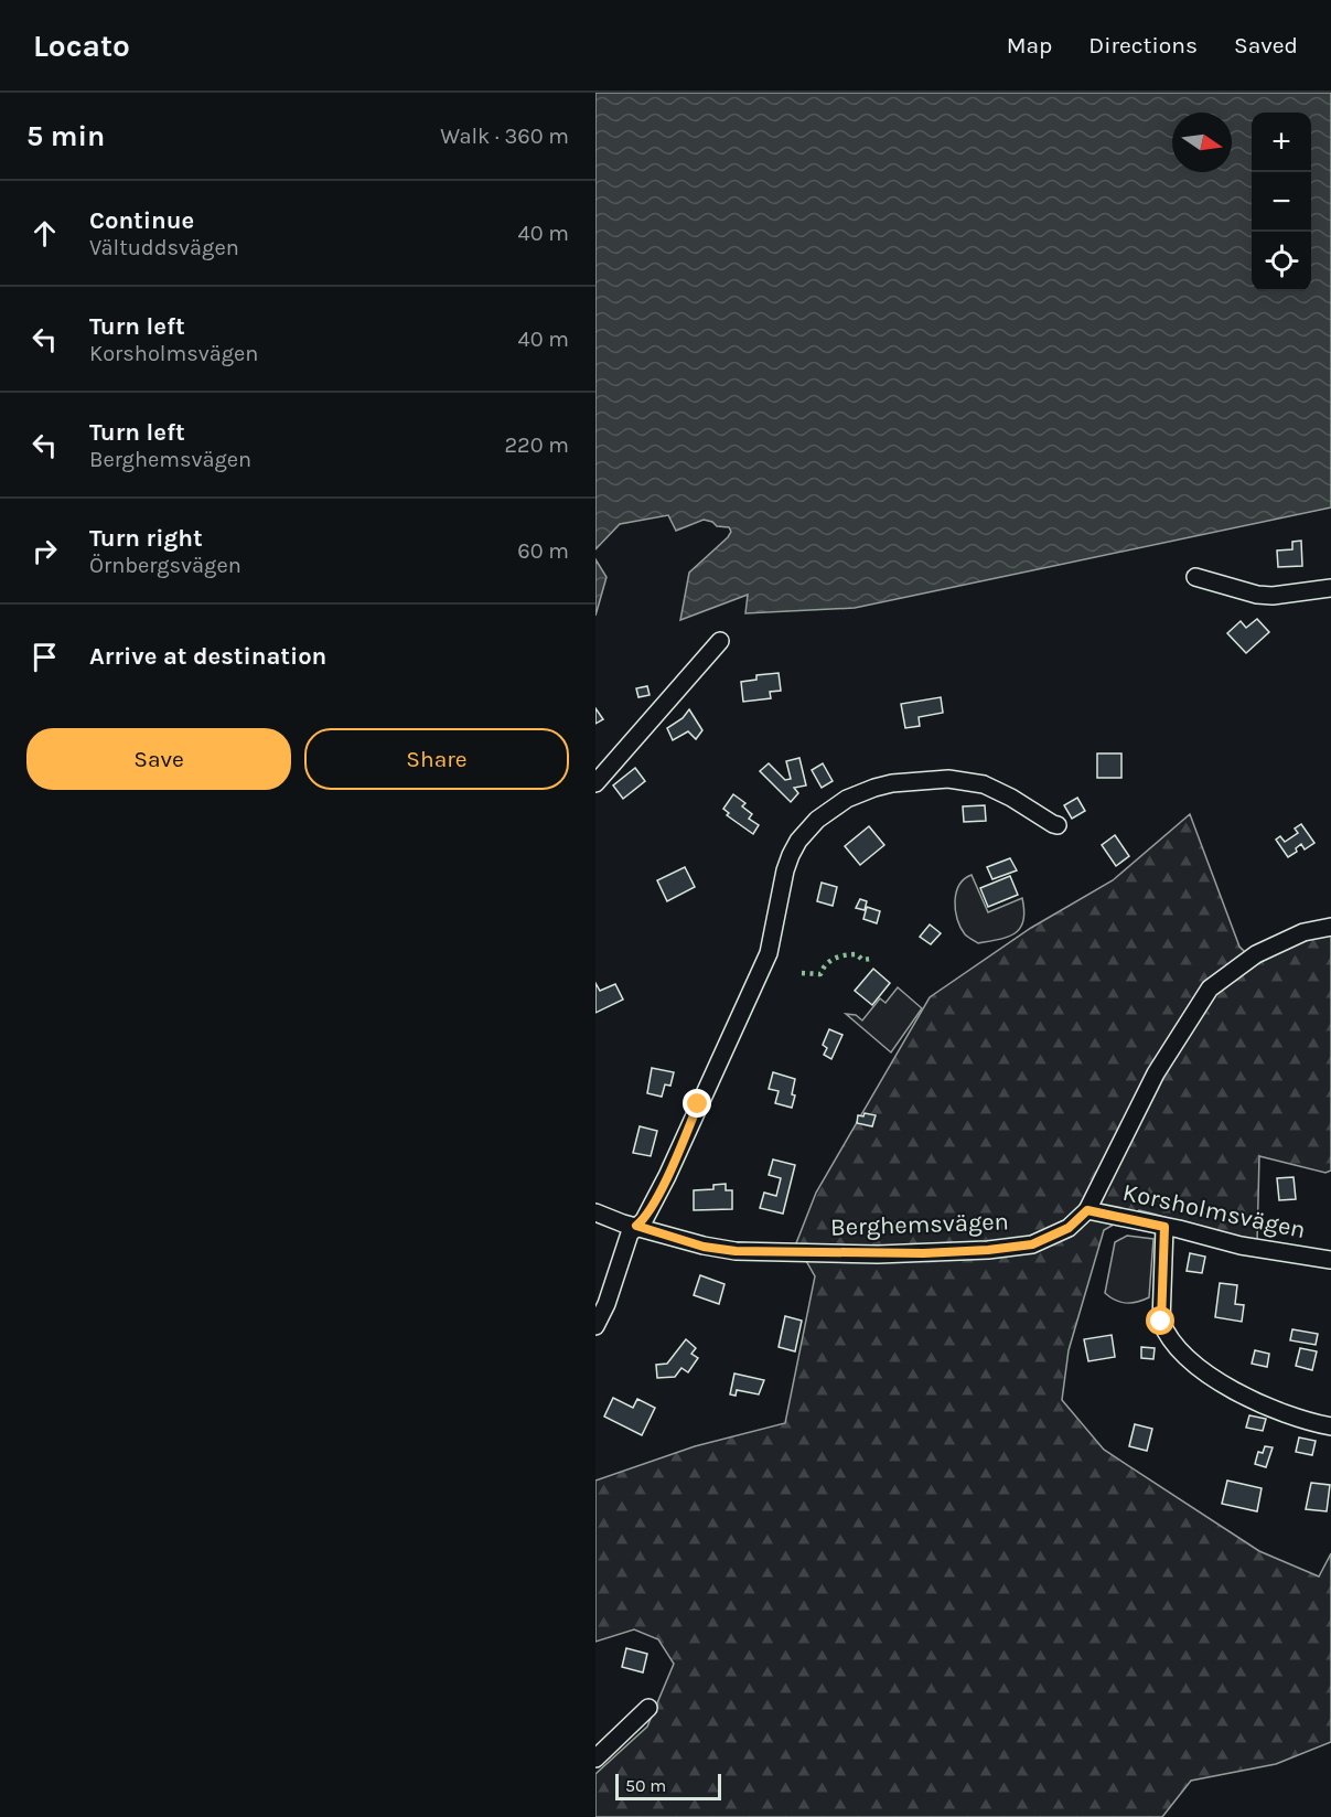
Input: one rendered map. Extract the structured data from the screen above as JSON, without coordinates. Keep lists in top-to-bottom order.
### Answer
{
  "streets": {
    "street": ["Korsholmsvägen", "Berghemsvägen"]
  },
  "crossings": [
    ["Korsholmsvägen", "Berghemsvägen"]
  ],
  "scale_bar": "50 m",
  "north": "right",
  "page": {
    "header": "Locato",
    "nav": ["Map", "Directions", "Saved"],
    "heading": ["5 min", "Walk · 360 m"],
    "map_buttons": ["+", "−"],
    "list": [
      ["Continue", "Vältuddsvägen", "40 m"],
      ["Turn left", "Korsholmsvägen", "40 m"],
      ["Turn left", "Berghemsvägen", "220 m"],
      ["Turn right", "Örnbergsvägen", "60 m"],
      "Arrive at destination"
    ],
    "buttons": ["Save", "Share"],
    "scale": "50 m"
  }
}
